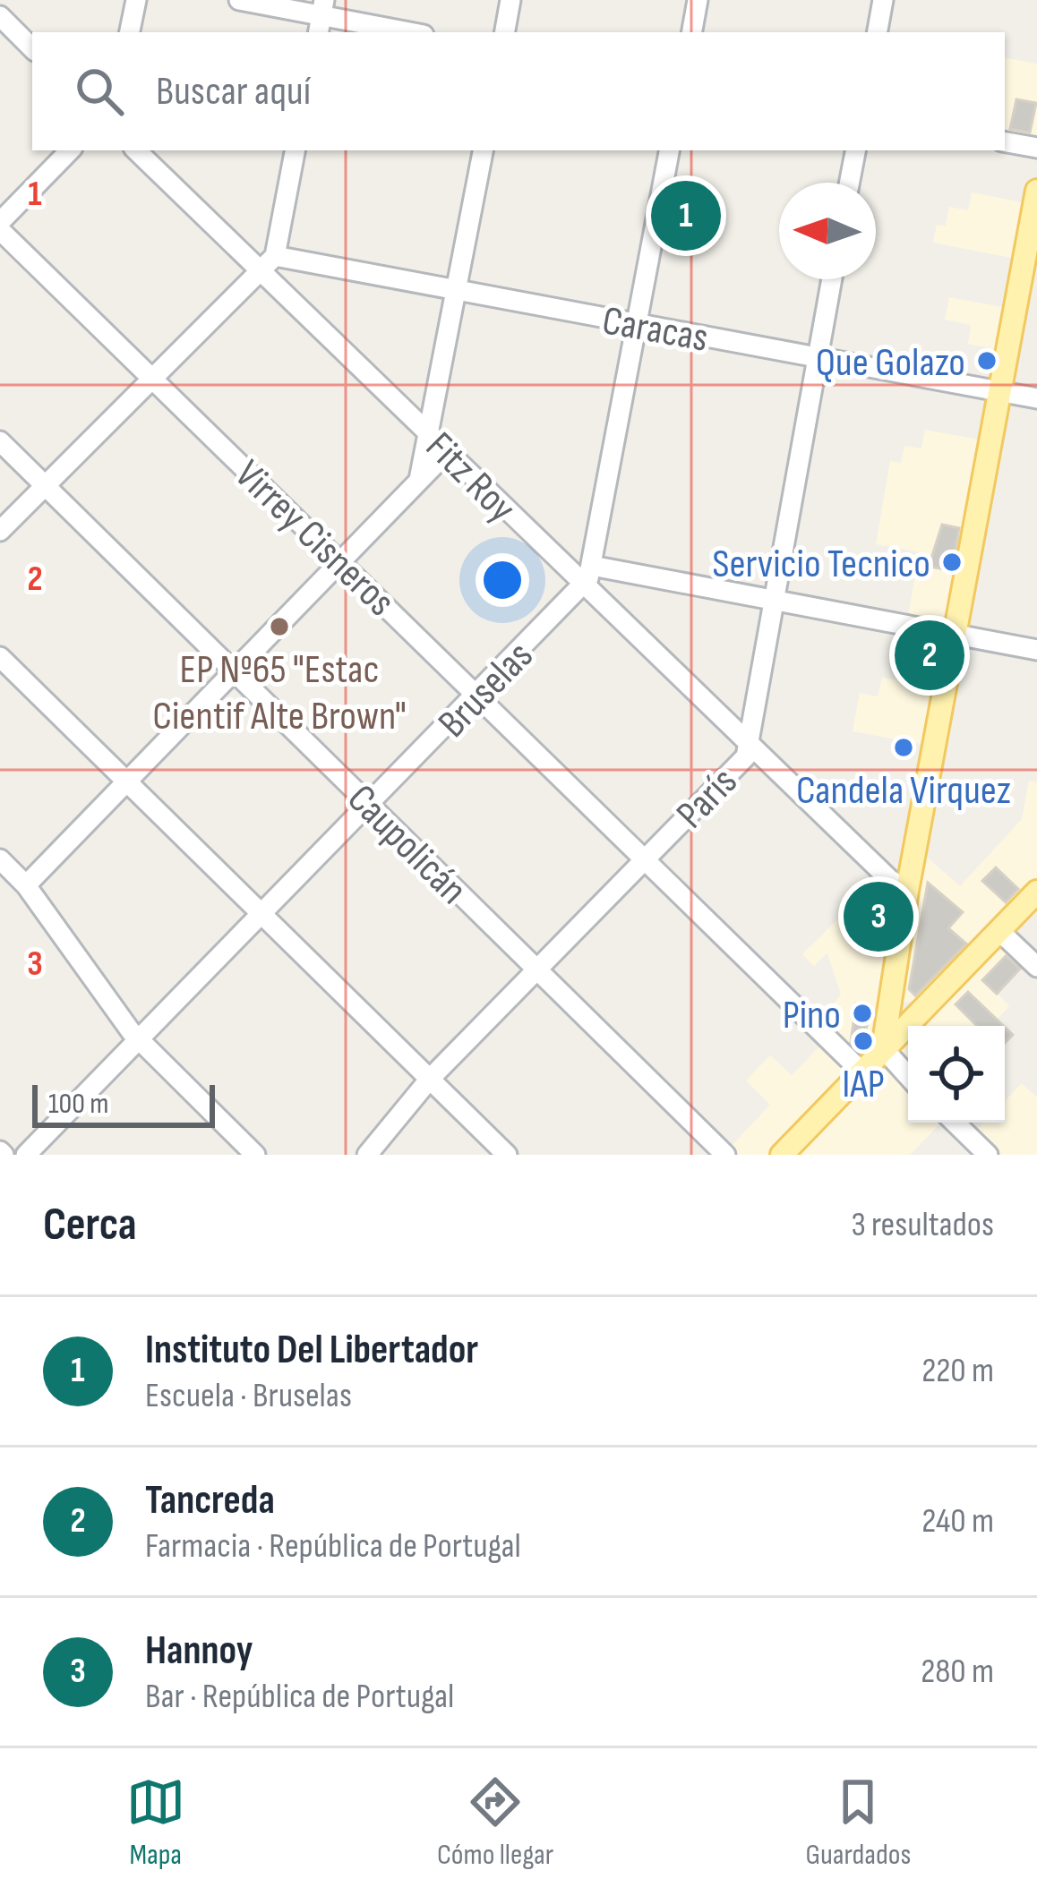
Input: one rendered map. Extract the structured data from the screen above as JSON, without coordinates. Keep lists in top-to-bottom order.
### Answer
{
  "streets": {
    "street": [
      "Caracas",
      "Fitz Roy",
      "Virrey Cisneros",
      "Bruselas",
      "París",
      "Caupolicán"
    ]
  },
  "crossings": [
    ["Caracas", "Fitz Roy"],
    ["Caracas", "Bruselas"],
    ["Caracas", "París"],
    ["Fitz Roy", "Bruselas"],
    ["Fitz Roy", "París"],
    ["Virrey Cisneros", "Bruselas"],
    ["Virrey Cisneros", "París"],
    ["Bruselas", "Caupolicán"],
    ["París", "Caupolicán"]
  ],
  "places": [
    "Que Golazo",
    "Servicio Tecnico",
    "EP Nº65 \"Estac Cientif Alte Brown\"",
    "Candela Virquez",
    "Pino",
    "IAP"
  ],
  "scale_bar": "100 m",
  "north": "left",
  "page": {
    "search": "Buscar aquí",
    "pins": ["1", "2", "3"],
    "scale": "100 m",
    "heading": ["Cerca", "3 resultados"],
    "list": [
      {
        "mark": "1",
        "name": "Instituto Del Libertador",
        "note": "Escuela · Bruselas",
        "value": "220 m"
      },
      {
        "mark": "2",
        "name": "Tancreda",
        "note": "Farmacia · República de Portugal",
        "value": "240 m"
      },
      {
        "mark": "3",
        "name": "Hannoy",
        "note": "Bar · República de Portugal",
        "value": "280 m"
      }
    ],
    "nav": ["Mapa", "Cómo llegar", "Guardados"]
  },
  "grid": {
    "rows": ["1", "2", "3"]
  }
}
